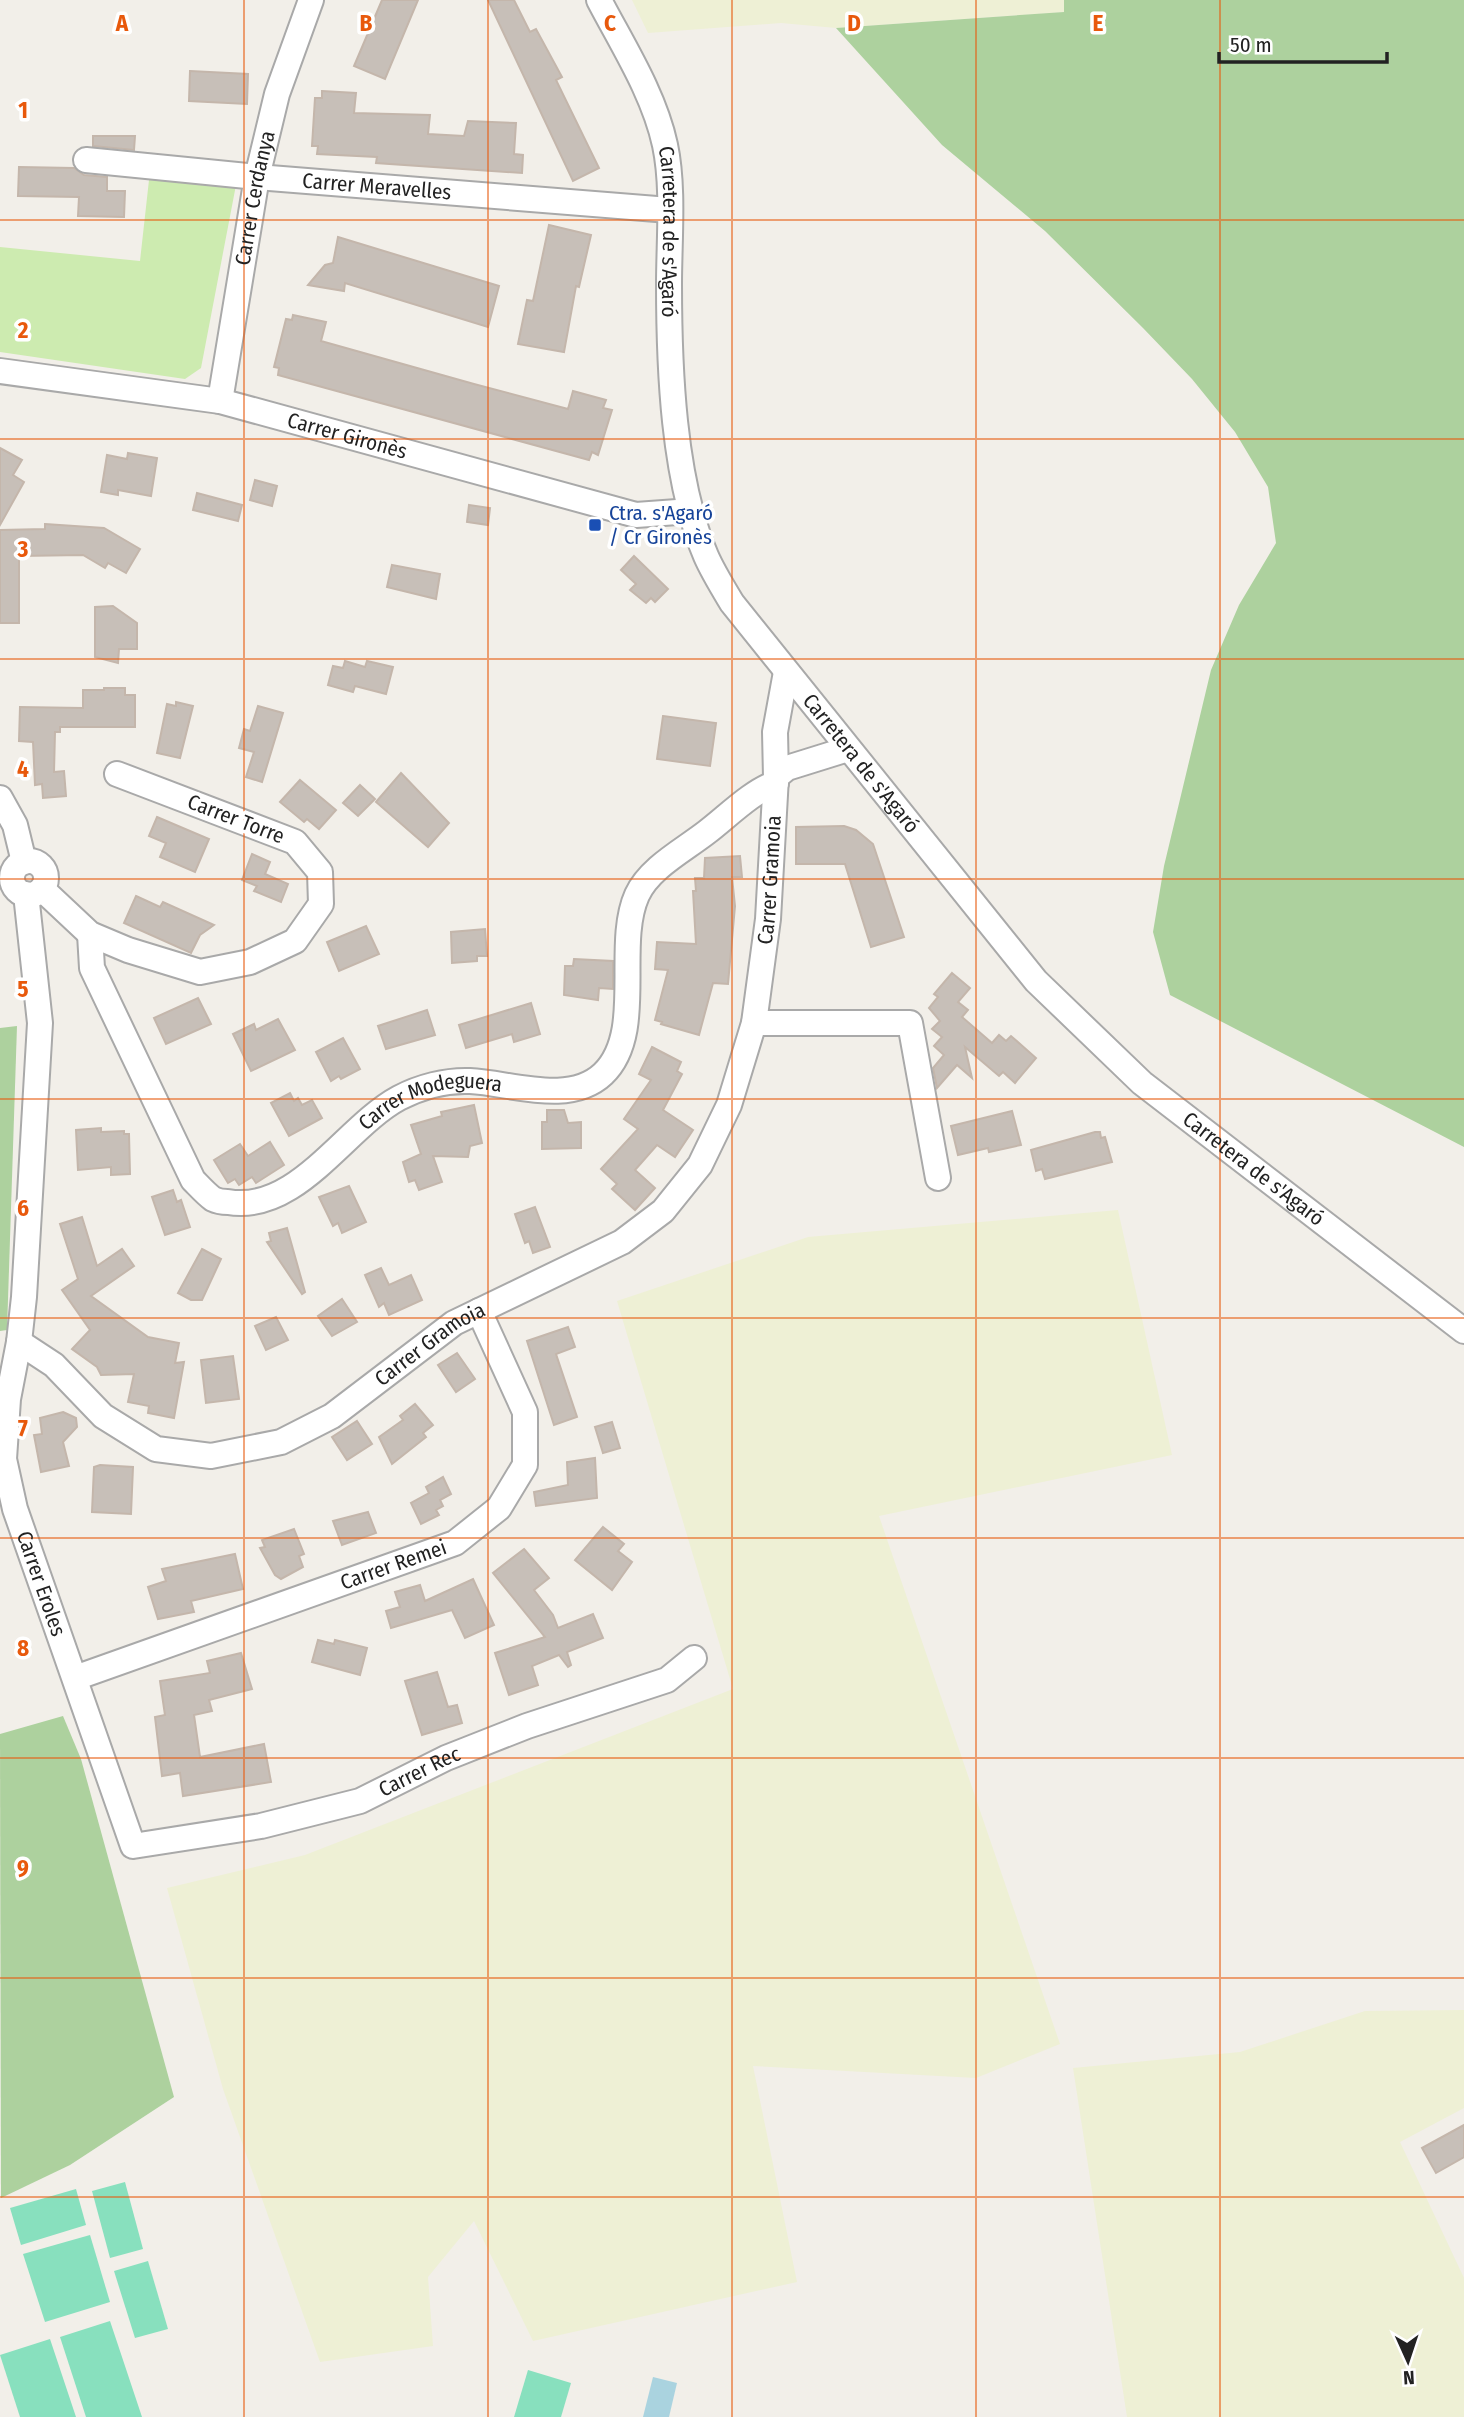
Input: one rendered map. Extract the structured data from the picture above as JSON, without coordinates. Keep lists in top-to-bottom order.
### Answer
{
  "streets": {
    "street": [
      "Carrer Meravelles",
      "Carrer Cerdanya",
      "Carretera de s'Agaró",
      "Carrer Gironès",
      "Carrer Torre",
      "Carrer Gramoia",
      "Carrer Modeguera",
      "Carrer Remei",
      "Carrer Eroles",
      "Carrer Rec"
    ]
  },
  "crossings": [
    ["Carrer Meravelles", "Carrer Cerdanya"],
    ["Carrer Meravelles", "Carretera de s'Agaró"],
    ["Carrer Cerdanya", "Carrer Gironès"],
    ["Carretera de s'Agaró", "Carrer Gironès"],
    ["Carretera de s'Agaró", "Carrer Gramoia"],
    ["Carretera de s'Agaró", "Carrer Modeguera"],
    ["Carrer Torre", "Carrer Modeguera"],
    ["Carrer Torre", "Carrer Eroles"],
    ["Carrer Gramoia", "Carrer Modeguera"],
    ["Carrer Gramoia", "Carrer Remei"],
    ["Carrer Gramoia", "Carrer Eroles"],
    ["Carrer Remei", "Carrer Eroles"],
    ["Carrer Eroles", "Carrer Rec"]
  ],
  "places": {
    "transit": ["Ctra. s'Agaró / Cr Gironès"]
  },
  "scale_bar": "50 m",
  "north": "bottom",
  "grid": {
    "columns": [
      "A",
      "B",
      "C",
      "D",
      "E"
    ],
    "rows": [
      "1",
      "2",
      "3",
      "4",
      "5",
      "6",
      "7",
      "8",
      "9"
    ]
  }
}
